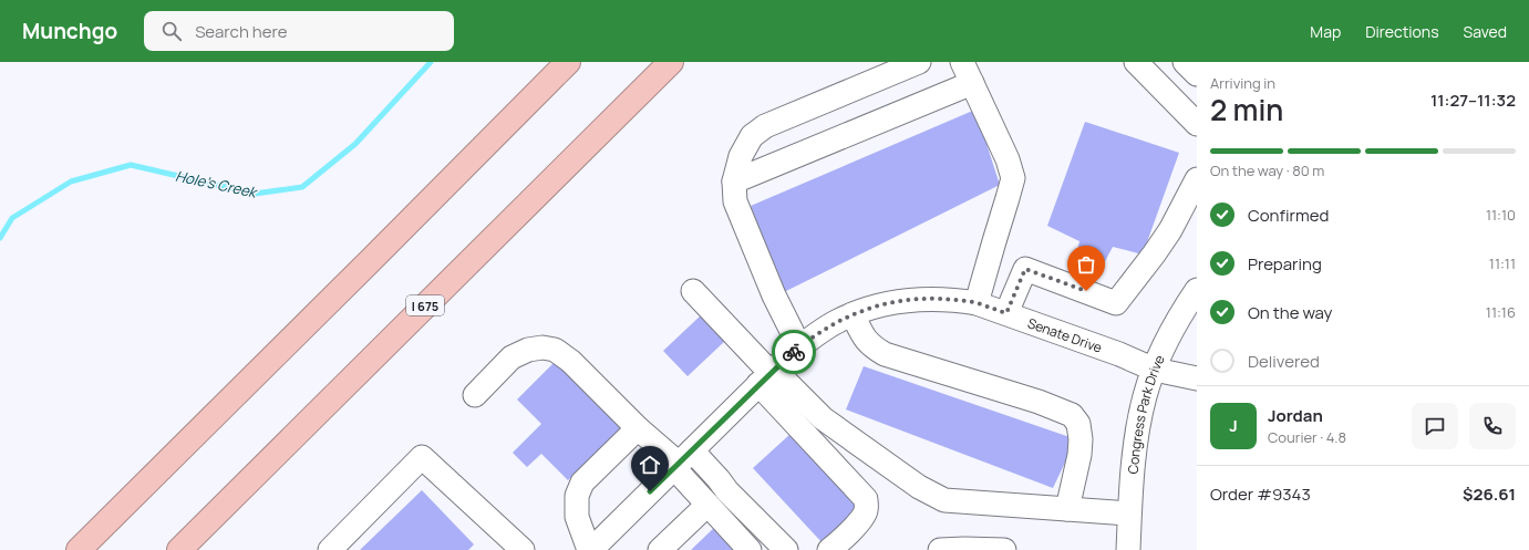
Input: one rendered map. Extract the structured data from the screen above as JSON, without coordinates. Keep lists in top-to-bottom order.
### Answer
{
  "streets": {
    "highway": ["I 675"],
    "street": ["Senate Drive", "Congress Park Drive"]
  },
  "crossings": [
    ["Senate Drive", "Congress Park Drive"]
  ],
  "water": ["Hole's Creek"],
  "page": {
    "header": "Munchgo",
    "search": "Search here",
    "nav": ["Map", "Directions", "Saved"],
    "heading": ["2 min", "Arriving in", "11:27–11:32"],
    "panel": [
      "Jordan",
      "Courier · 4.8",
      "Order #9343",
      "$26.61"
    ],
    "bar": "On the way · 80 m",
    "list": [
      ["Confirmed", "11:10"],
      ["Preparing", "11:11"],
      ["On the way", "11:16"],
      "Delivered"
    ],
    "round": "J"
  }
}
